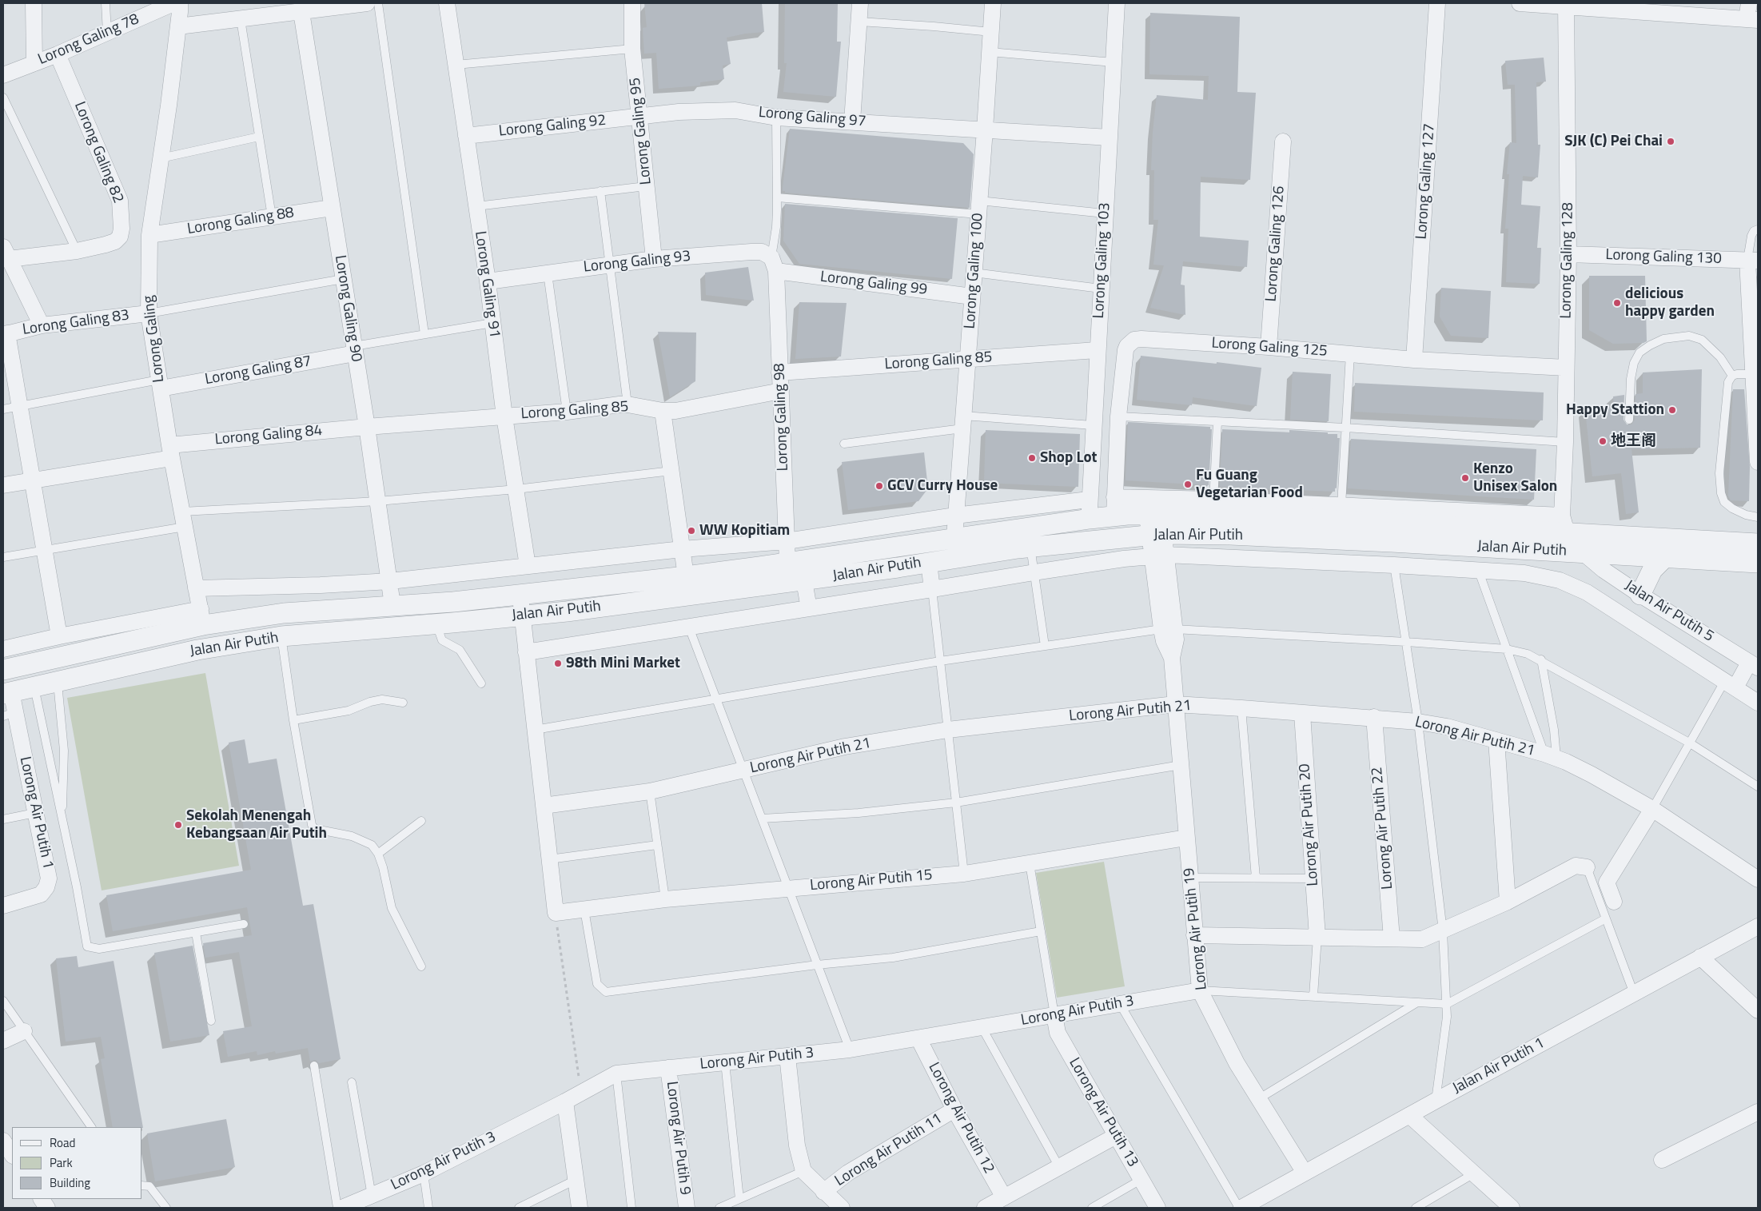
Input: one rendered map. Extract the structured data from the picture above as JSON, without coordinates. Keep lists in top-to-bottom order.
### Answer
{
  "streets": {
    "street": [
      "Lorong Galing 78",
      "Lorong Galing 97",
      "Lorong Galing 92",
      "Lorong Galing 95",
      "Lorong Galing 82",
      "Lorong Galing 127",
      "Lorong Galing 88",
      "Lorong Galing 126",
      "Lorong Galing 130",
      "Lorong Galing 103",
      "Lorong Galing 128",
      "Lorong Galing 93",
      "Lorong Galing 100",
      "Lorong Galing 99",
      "Lorong Galing 91",
      "Lorong Galing 90",
      "Lorong Galing 83",
      "Lorong Galing",
      "Lorong Galing 125",
      "Lorong Galing 85",
      "Lorong Galing 87",
      "Lorong Galing 98",
      "Lorong Galing 84",
      "Jalan Air Putih",
      "Jalan Air Putih 5",
      "Lorong Air Putih 21",
      "Lorong Air Putih 1",
      "Lorong Air Putih 20",
      "Lorong Air Putih 22",
      "Lorong Air Putih 15",
      "Lorong Air Putih 19",
      "Lorong Air Putih 3",
      "Jalan Air Putih 1",
      "Lorong Air Putih 13",
      "Lorong Air Putih 12",
      "Lorong Air Putih 9",
      "Lorong Air Putih 11"
    ]
  },
  "crossings": [
    ["Lorong Galing 78", "Lorong Galing 82"],
    ["Lorong Galing 97", "Lorong Galing 92"],
    ["Lorong Galing 97", "Lorong Galing 95"],
    ["Lorong Galing 97", "Lorong Galing 103"],
    ["Lorong Galing 97", "Lorong Galing 100"],
    ["Lorong Galing 92", "Lorong Galing 95"],
    ["Lorong Galing 92", "Lorong Galing 91"],
    ["Lorong Galing 95", "Lorong Galing 93"],
    ["Lorong Galing 127", "Lorong Galing 125"],
    ["Lorong Galing 88", "Lorong Galing 90"],
    ["Lorong Galing 88", "Lorong Galing"],
    ["Lorong Galing 126", "Lorong Galing 125"],
    ["Lorong Galing 130", "Lorong Galing 128"],
    ["Lorong Galing 103", "Lorong Galing 85"],
    ["Lorong Galing 103", "Jalan Air Putih"],
    ["Lorong Galing 128", "Lorong Galing 125"],
    ["Lorong Galing 128", "Jalan Air Putih"],
    ["Lorong Galing 93", "Lorong Galing 99"],
    ["Lorong Galing 93", "Lorong Galing 91"],
    ["Lorong Galing 93", "Lorong Galing 98"],
    ["Lorong Galing 100", "Lorong Galing 99"],
    ["Lorong Galing 100", "Lorong Galing 85"],
    ["Lorong Galing 100", "Jalan Air Putih"],
    ["Lorong Galing 99", "Lorong Galing 98"],
    ["Lorong Galing 91", "Lorong Galing 85"],
    ["Lorong Galing 90", "Lorong Galing 85"],
    ["Lorong Galing 90", "Lorong Galing 87"],
    ["Lorong Galing 90", "Lorong Galing 84"],
    ["Lorong Galing 90", "Jalan Air Putih"],
    ["Lorong Galing 83", "Lorong Galing"],
    ["Lorong Galing", "Lorong Galing 87"],
    ["Lorong Galing", "Lorong Galing 84"],
    ["Lorong Galing", "Jalan Air Putih"],
    ["Lorong Galing 125", "Jalan Air Putih"],
    ["Lorong Galing 85", "Lorong Galing 98"],
    ["Lorong Galing 85", "Lorong Galing 84"],
    ["Lorong Galing 98", "Jalan Air Putih"],
    ["Jalan Air Putih", "Jalan Air Putih 5"],
    ["Jalan Air Putih", "Lorong Air Putih 1"],
    ["Jalan Air Putih", "Lorong Air Putih 19"],
    ["Lorong Air Putih 21", "Lorong Air Putih 20"],
    ["Lorong Air Putih 21", "Lorong Air Putih 22"],
    ["Lorong Air Putih 21", "Lorong Air Putih 19"],
    ["Lorong Air Putih 15", "Lorong Air Putih 19"],
    ["Lorong Air Putih 19", "Lorong Air Putih 3"],
    ["Lorong Air Putih 19", "Jalan Air Putih 1"],
    ["Lorong Air Putih 3", "Lorong Air Putih 13"],
    ["Lorong Air Putih 3", "Lorong Air Putih 12"],
    ["Lorong Air Putih 3", "Lorong Air Putih 9"],
    ["Lorong Air Putih 12", "Lorong Air Putih 11"]
  ],
  "places": [
    "SJK (C) Pei Chai",
    "delicious happy garden",
    "Happy Stattion",
    "地王阁",
    "Shop Lot",
    "Kenzo Unisex Salon",
    "Fu Guang Vegetarian Food",
    "GCV Curry House",
    "WW Kopitiam",
    "98th Mini Market",
    "Sekolah Menengah Kebangsaan Air Putih"
  ],
  "legend": ["Road", "Park", "Building"]
}
